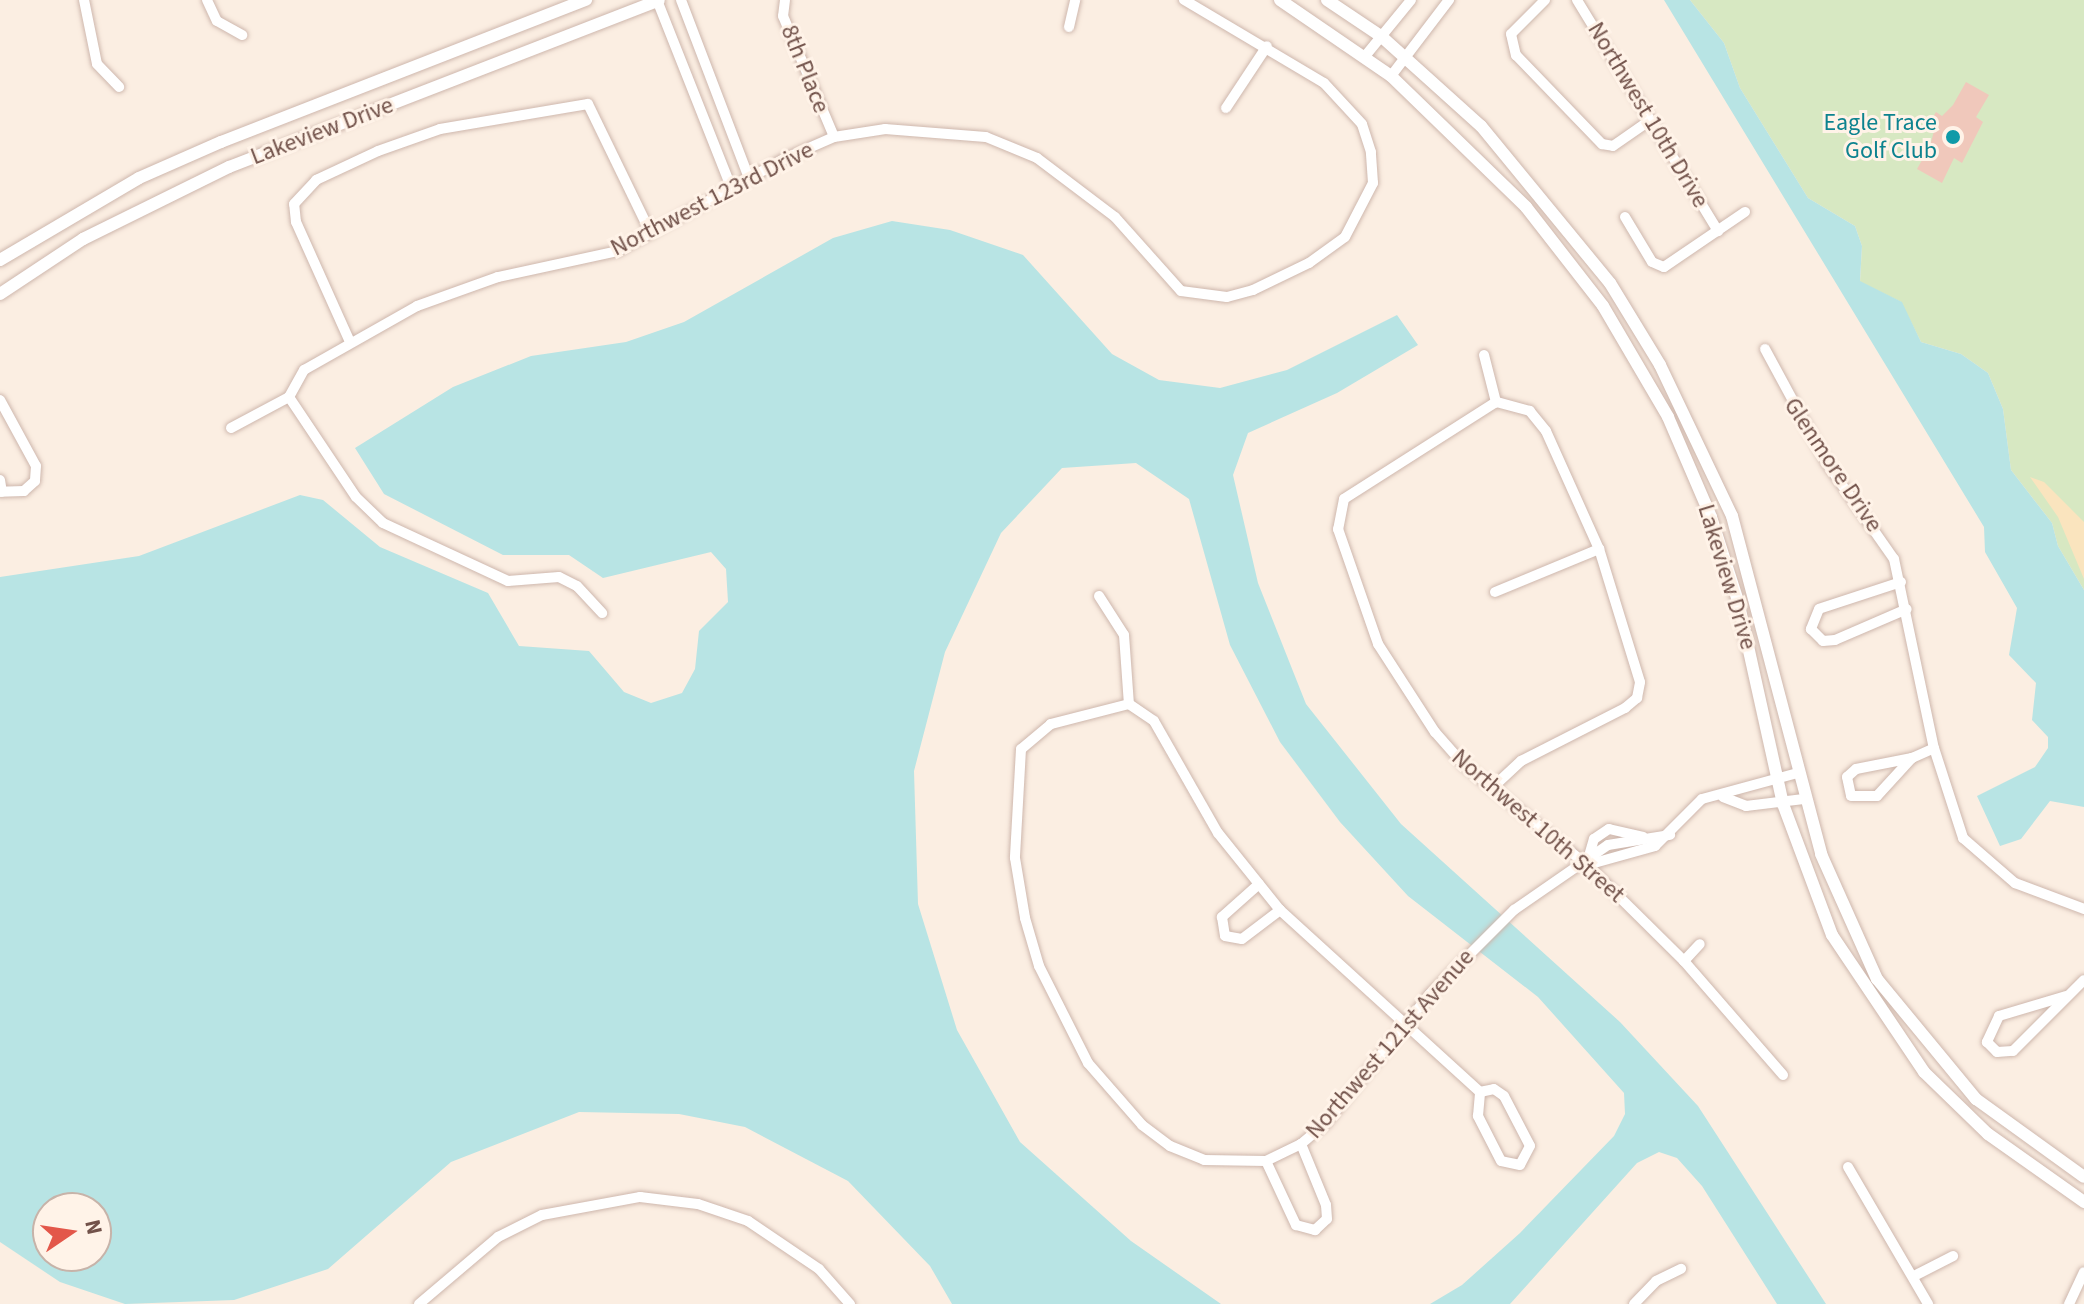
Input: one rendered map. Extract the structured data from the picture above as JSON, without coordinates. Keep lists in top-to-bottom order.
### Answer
{
  "streets": {
    "street": [
      "8th Place",
      "Northwest 10th Drive",
      "Lakeview Drive",
      "Northwest 123rd Drive",
      "Glenmore Drive",
      "Northwest 10th Street",
      "Northwest 121st Avenue"
    ]
  },
  "crossings": [
    ["8th Place", "Northwest 123rd Drive"],
    ["Lakeview Drive", "Northwest 121st Avenue"],
    ["Northwest 10th Street", "Northwest 121st Avenue"]
  ],
  "places": ["Eagle Trace Golf Club"],
  "north": "right"
}
